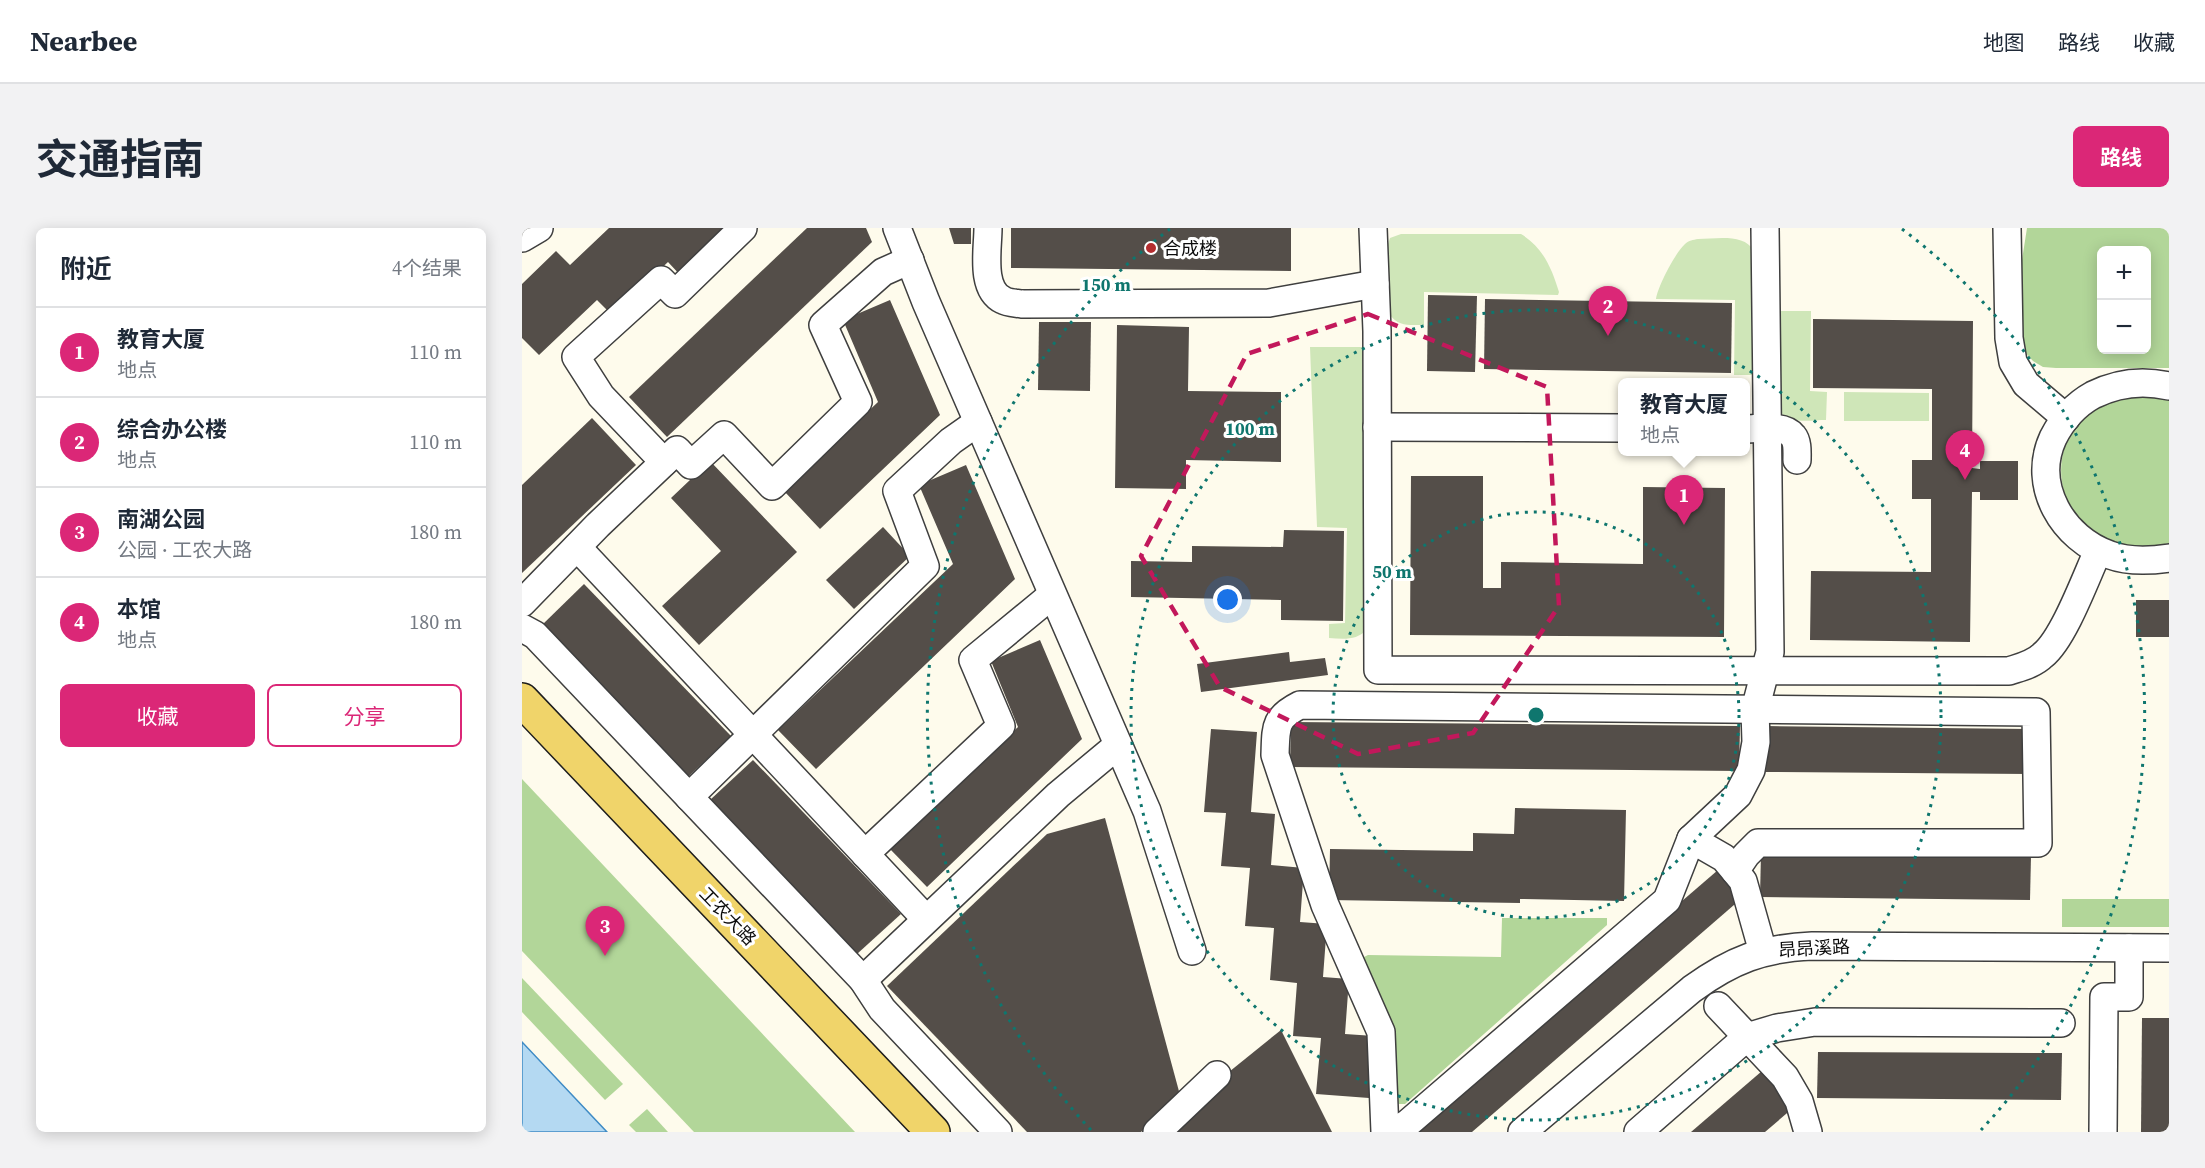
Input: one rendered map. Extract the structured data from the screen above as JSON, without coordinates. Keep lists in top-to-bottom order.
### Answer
{
  "streets": {
    "main road": ["工农大路"],
    "street": ["昂昂溪路"]
  },
  "places": ["合成楼"],
  "page": {
    "header": "Nearbee",
    "nav": ["地图", "路线", "收藏"],
    "title": "交通指南",
    "buttons": [
      "路线",
      ["收藏", "分享"]
    ],
    "heading": ["附近", "4个结果"],
    "map_buttons": ["+", "−"],
    "pins": [
      "2",
      "4",
      "1",
      "3"
    ],
    "list": [
      {
        "mark": "1",
        "name": "教育大厦",
        "note": "地点",
        "value": "110 m"
      },
      {
        "mark": "2",
        "name": "综合办公楼",
        "note": "地点",
        "value": "110 m"
      },
      {
        "mark": "3",
        "name": "南湖公园",
        "note": "公园 · 工农大路",
        "value": "180 m"
      },
      {
        "mark": "4",
        "name": "本馆",
        "note": "地点",
        "value": "180 m"
      }
    ],
    "popup": ["教育大厦", "地点"]
  },
  "rings": ["150 m", "100 m", "50 m"]
}
